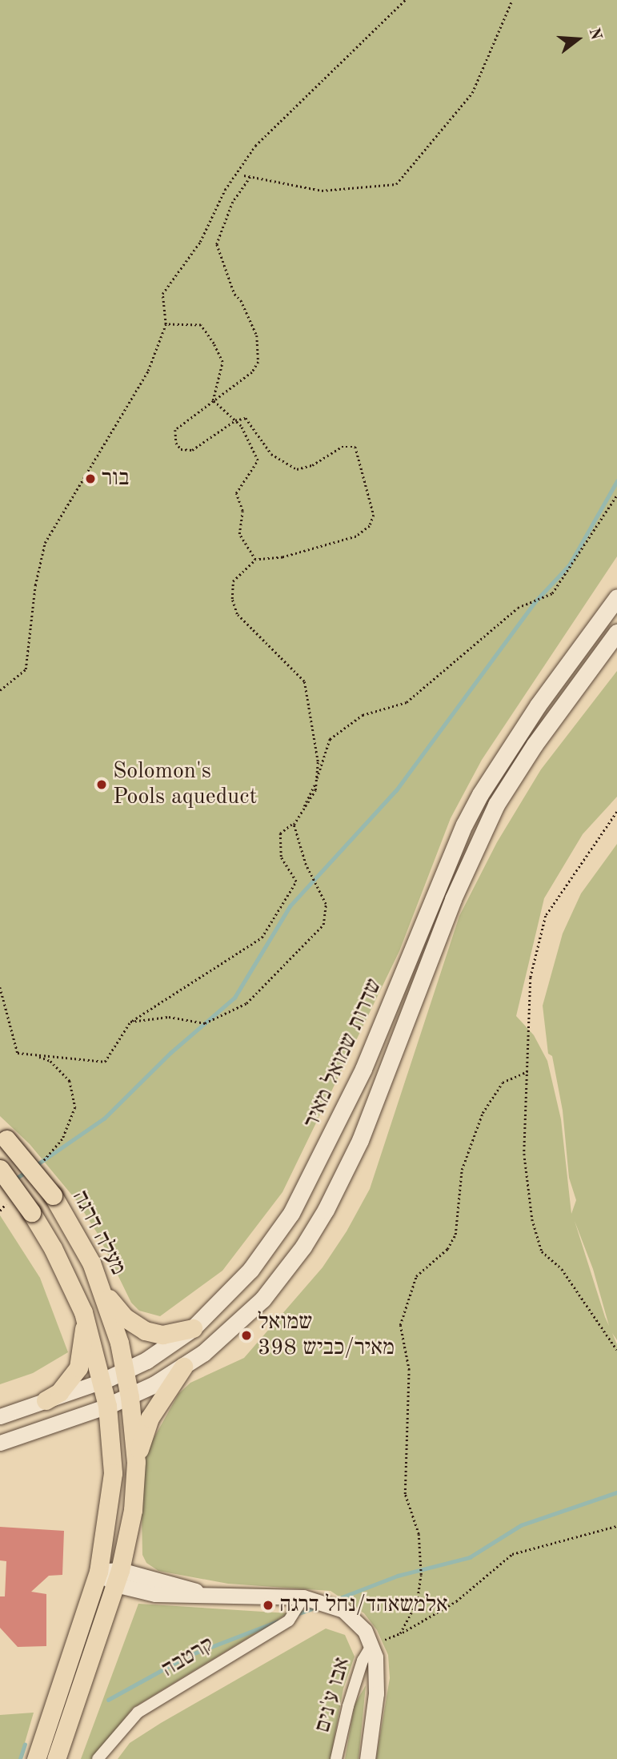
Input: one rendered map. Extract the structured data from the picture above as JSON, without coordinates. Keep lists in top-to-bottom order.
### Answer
{
  "streets": {
    "main road": ["שדרות שמואל מאיר", "מעלה דרגה"],
    "street": ["קרטבה", "אבו ע'נים"]
  },
  "crossings": [
    ["שדרות שמואל מאיר", "מעלה דרגה"]
  ],
  "places": [
    "בור",
    "Solomon's Pools aqueduct",
    "שמואל מאיר/כביש 398",
    "אלמשאהד/נחל דרגה"
  ],
  "north": "right"
}
